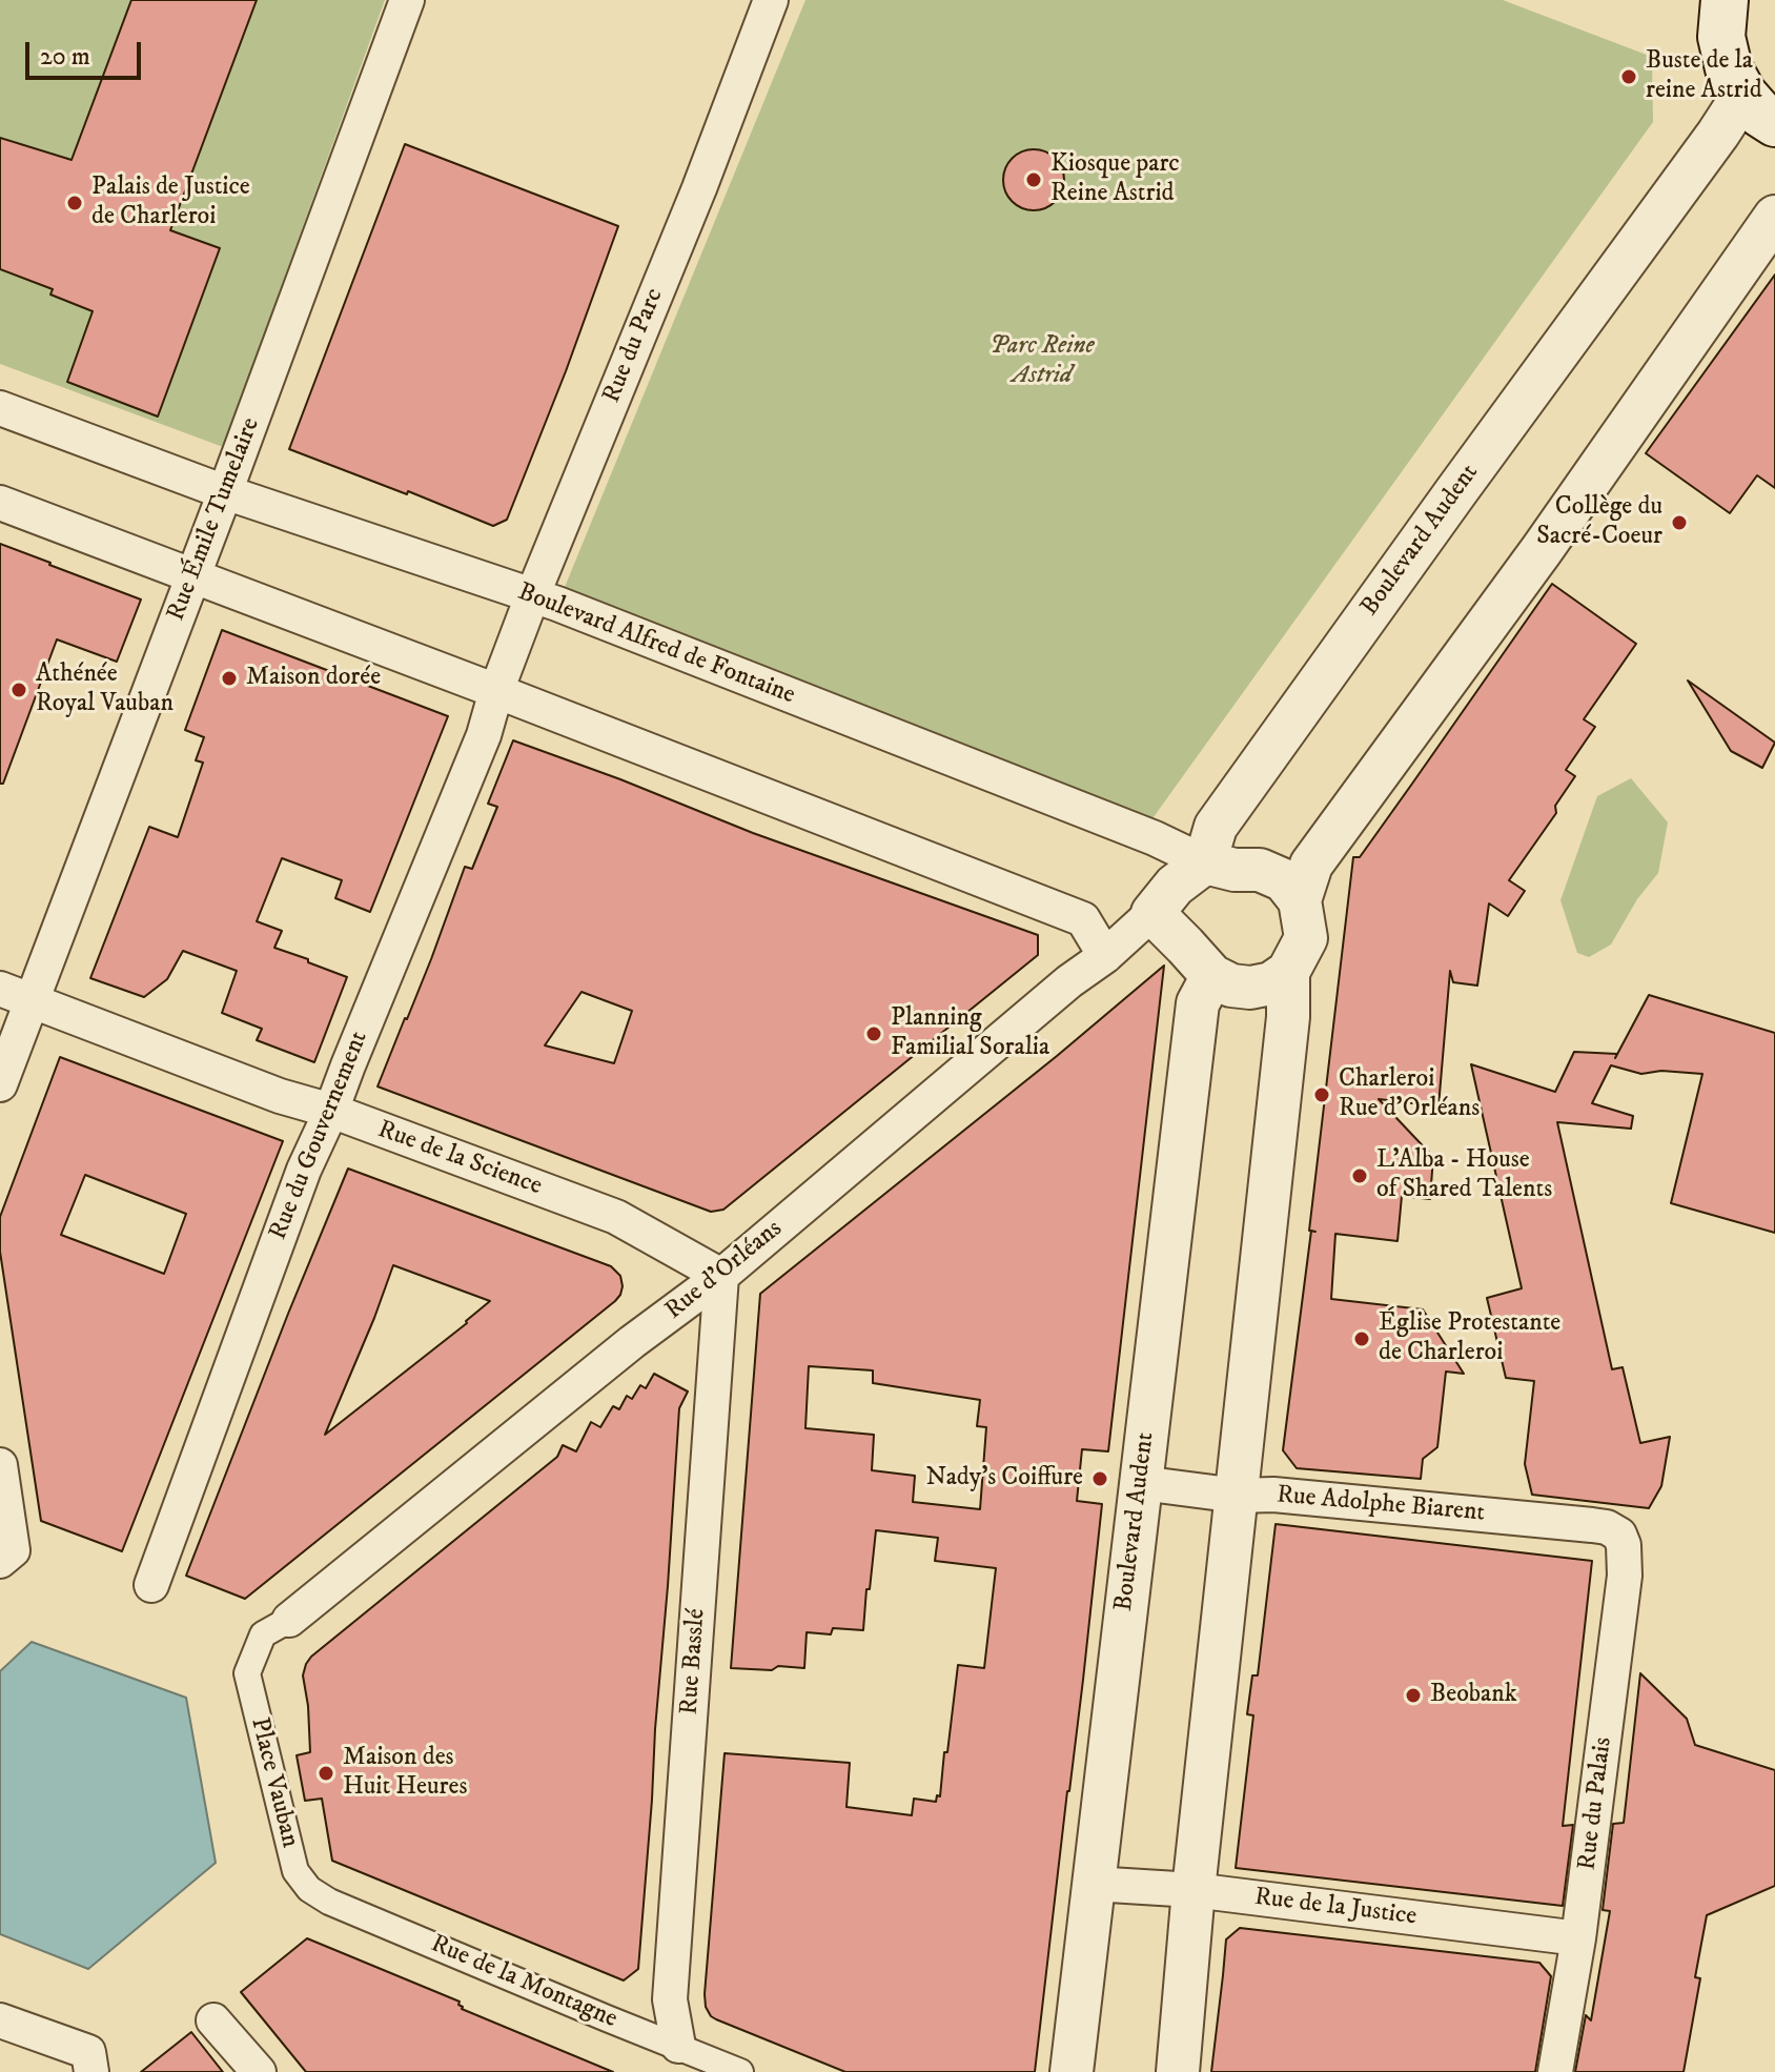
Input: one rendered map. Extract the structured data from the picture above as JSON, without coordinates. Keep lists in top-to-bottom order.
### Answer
{
  "streets": {
    "street": [
      "Rue du Parc",
      "Rue Émile Tumelaire",
      "Boulevard Audent",
      "Boulevard Alfred de Fontaine",
      "Rue du Gouvernement",
      "Rue de la Science",
      "Rue d'Orléans",
      "Rue Adolphe Biarent",
      "Rue Basslé",
      "Place Vauban",
      "Rue du Palais",
      "Rue de la Justice",
      "Rue de la Montagne"
    ]
  },
  "crossings": [
    ["Rue du Parc", "Boulevard Alfred de Fontaine"],
    ["Rue du Parc", "Rue du Gouvernement"],
    ["Rue Émile Tumelaire", "Boulevard Alfred de Fontaine"],
    ["Rue Émile Tumelaire", "Rue de la Science"],
    ["Boulevard Audent", "Boulevard Alfred de Fontaine"],
    ["Boulevard Audent", "Rue d'Orléans"],
    ["Boulevard Audent", "Rue Adolphe Biarent"],
    ["Boulevard Audent", "Rue de la Justice"],
    ["Boulevard Alfred de Fontaine", "Rue d'Orléans"],
    ["Rue du Gouvernement", "Rue de la Science"],
    ["Rue de la Science", "Rue d'Orléans"],
    ["Rue de la Science", "Rue Basslé"],
    ["Rue d'Orléans", "Rue Basslé"],
    ["Rue d'Orléans", "Place Vauban"],
    ["Rue Adolphe Biarent", "Rue du Palais"],
    ["Rue Basslé", "Rue de la Montagne"],
    ["Place Vauban", "Rue de la Montagne"],
    ["Rue du Palais", "Rue de la Justice"]
  ],
  "parks": ["Parc Reine Astrid"],
  "places": [
    "Buste de la reine Astrid",
    "Kiosque parc Reine Astrid",
    "Palais de Justice de Charleroi",
    "Collège du Sacré-Coeur",
    "Maison dorée",
    "Athénée Royal Vauban",
    "Planning Familial Soralia",
    "Charleroi Rue d'Orléans",
    "L'Alba - House of Shared Talents",
    "Église Protestante de Charleroi",
    "Nady's Coiffure",
    "Beobank",
    "Maison des Huit Heures"
  ],
  "scale_bar": "20 m"
}
